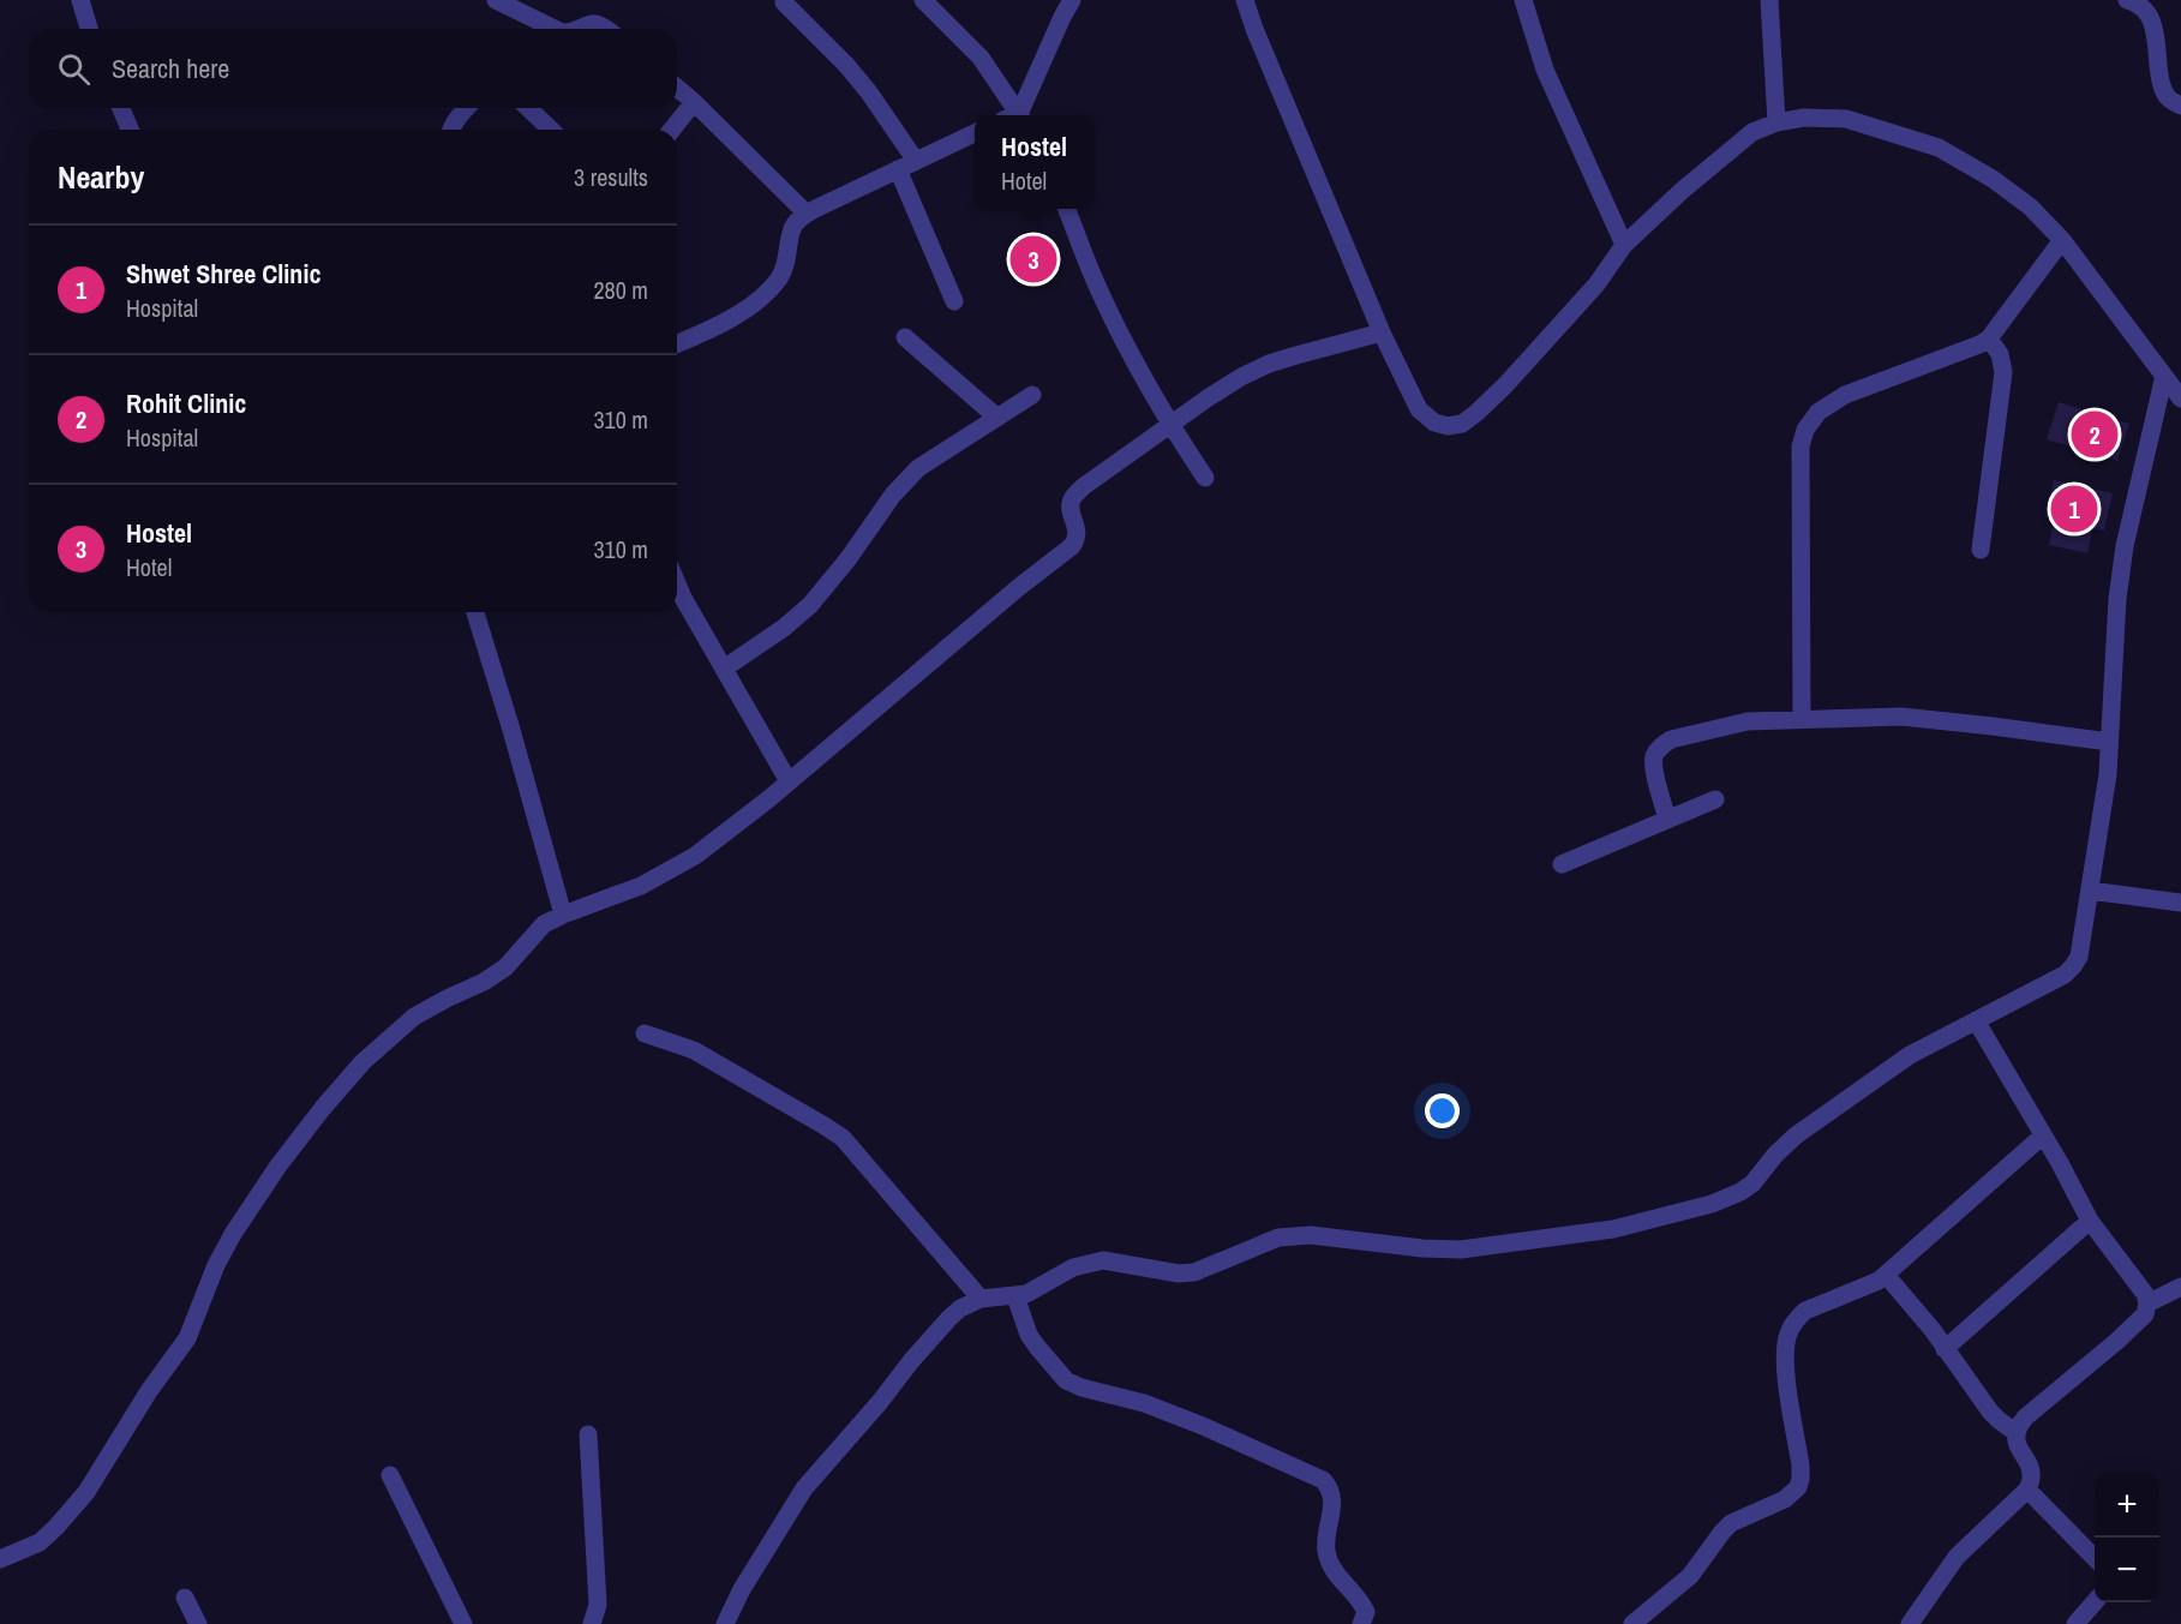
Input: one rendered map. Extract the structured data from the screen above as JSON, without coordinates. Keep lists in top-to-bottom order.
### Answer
{
  "page": {
    "search": "Search here",
    "popup": ["Hostel", "Hotel"],
    "heading": ["Nearby", "3 results"],
    "list": [
      {
        "mark": "1",
        "name": "Shwet Shree Clinic",
        "note": "Hospital",
        "value": "280 m"
      },
      {
        "mark": "2",
        "name": "Rohit Clinic",
        "note": "Hospital",
        "value": "310 m"
      },
      {
        "mark": "3",
        "name": "Hostel",
        "note": "Hotel",
        "value": "310 m"
      }
    ],
    "pins": ["3", "2", "1"],
    "map_buttons": ["+", "−"]
  }
}
